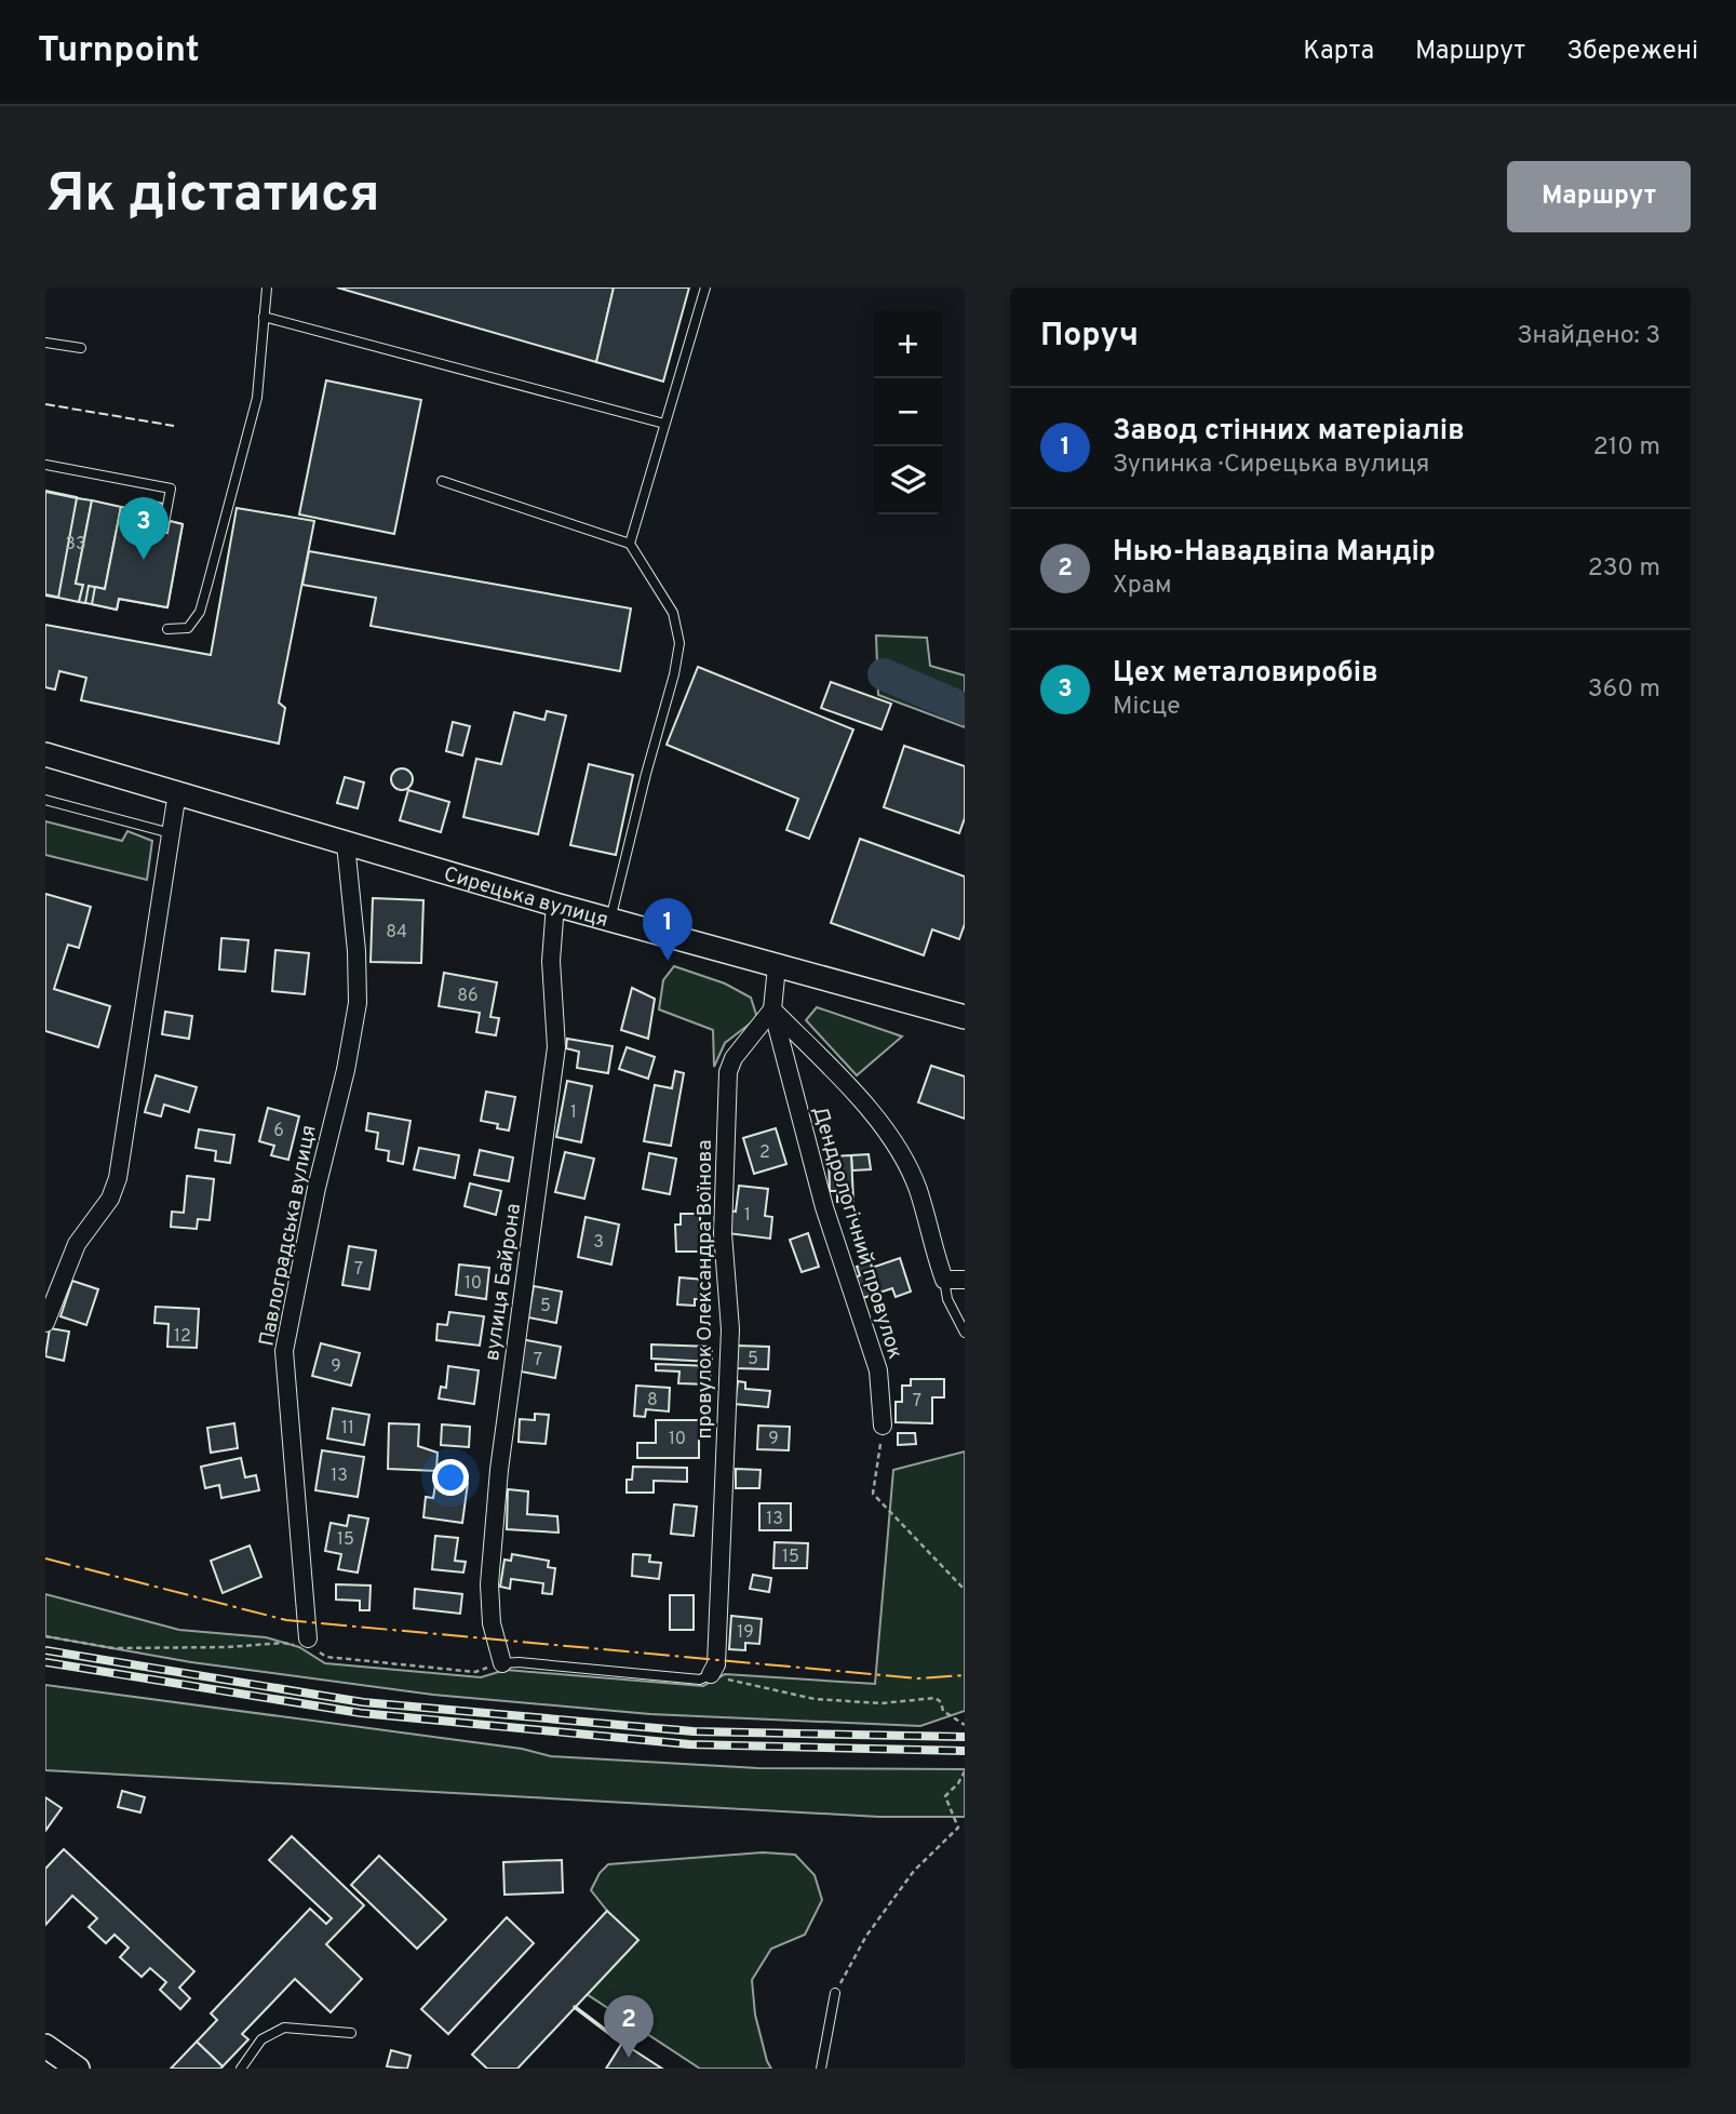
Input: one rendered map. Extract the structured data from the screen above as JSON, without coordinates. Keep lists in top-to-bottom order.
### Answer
{
  "streets": {
    "main road": ["Сирецька вулиця"],
    "street": [
      "Дендрологічний провулок",
      "Павлоградська вулиця",
      "вулиця Байрона",
      "провулок Олександра Воїнова"
    ]
  },
  "crossings": [
    ["Сирецька вулиця", "Павлоградська вулиця"],
    ["Сирецька вулиця", "вулиця Байрона"],
    ["Дендрологічний провулок", "провулок Олександра Воїнова"]
  ],
  "house_numbers": [
    "33",
    "84",
    "86",
    "1",
    "6",
    "2",
    "1",
    "3",
    "7",
    "10",
    "5",
    "12",
    "5",
    "7",
    "9",
    "8",
    "7",
    "11",
    "10",
    "9",
    "13",
    "13",
    "15",
    "15",
    "19"
  ],
  "page": {
    "header": "Turnpoint",
    "nav": ["Карта", "Маршрут", "Збережені"],
    "buttons": "Маршрут",
    "title": "Як дістатися",
    "heading": ["Поруч", "Знайдено: 3"],
    "map_buttons": ["+", "−"],
    "list": [
      {
        "mark": "1",
        "name": "Завод стінних матеріалів",
        "note": "Зупинка · Сирецька вулиця",
        "value": "210 m"
      },
      {
        "mark": "2",
        "name": "Нью-Навадвіпа Мандір",
        "note": "Храм",
        "value": "230 m"
      },
      {
        "mark": "3",
        "name": "Цех металовиробів",
        "note": "Місце",
        "value": "360 m"
      }
    ],
    "pins": ["3", "1", "2"]
  }
}
